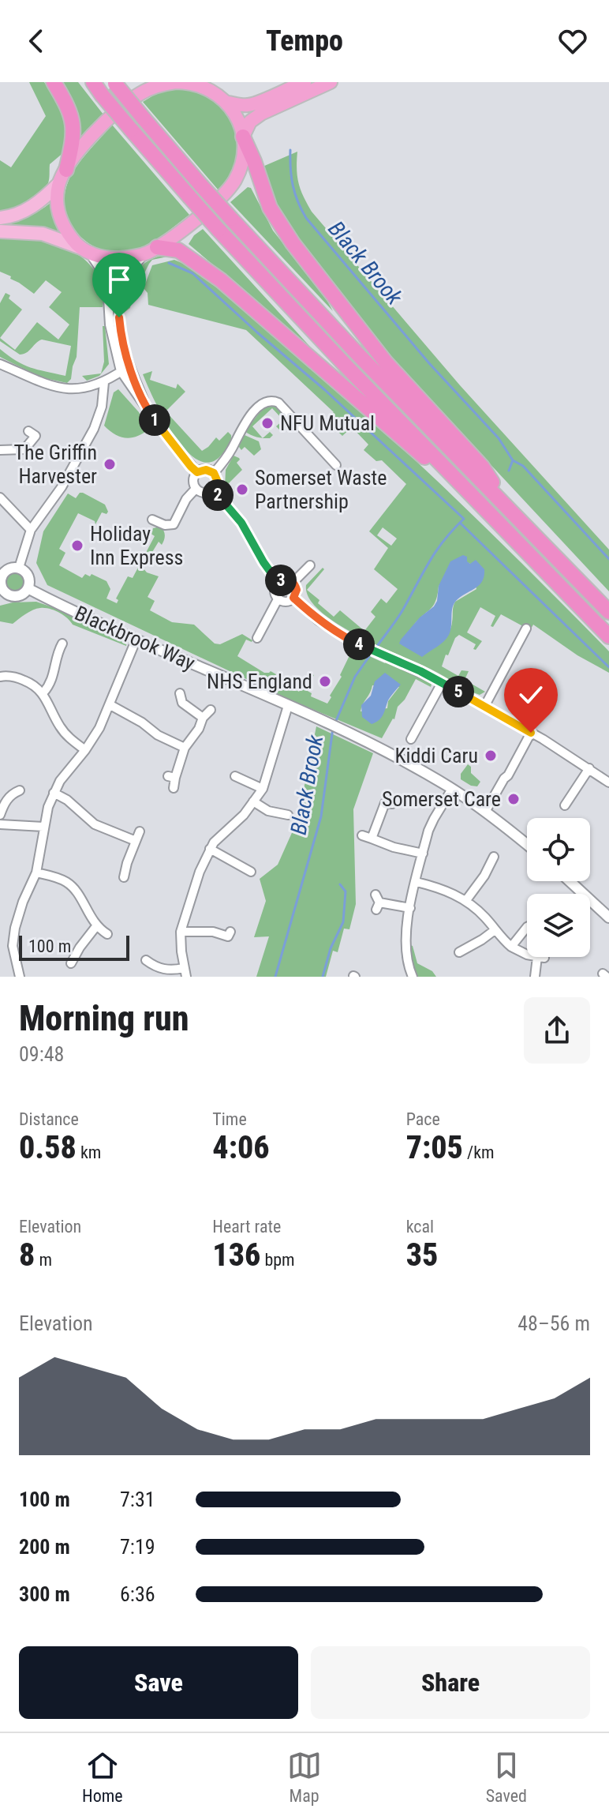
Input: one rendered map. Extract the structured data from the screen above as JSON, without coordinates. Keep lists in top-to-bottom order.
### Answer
{
  "streets": {
    "street": ["Blackbrook Way"]
  },
  "water": ["Black Brook"],
  "places": [
    "NFU Mutual",
    "The Griffin Harvester",
    "Somerset Waste Partnership",
    "Holiday Inn Express",
    "NHS England",
    "Kiddi Caru",
    "Somerset Care"
  ],
  "scale_bar": "100 m",
  "page": {
    "header": "Tempo",
    "pins": [
      "1",
      "2",
      "3",
      "4",
      "5"
    ],
    "scale": "100 m",
    "heading": ["Morning run", "09:48"],
    "stats": [
      ["Distance", "0.58 km"],
      ["Time", "4:06"],
      ["Pace", "7:05 /km"],
      ["Elevation", "8 m"],
      ["Heart rate", "136 bpm"],
      ["kcal", "35"]
    ],
    "chart": ["Elevation", "48–56 m"],
    "list": [
      {
        "name": "100 m",
        "note": "7:31"
      },
      {
        "name": "200 m",
        "note": "7:19"
      },
      {
        "name": "300 m",
        "note": "6:36"
      }
    ],
    "buttons": ["Save", "Share"],
    "tabs": ["Home", "Map", "Saved"]
  }
}
